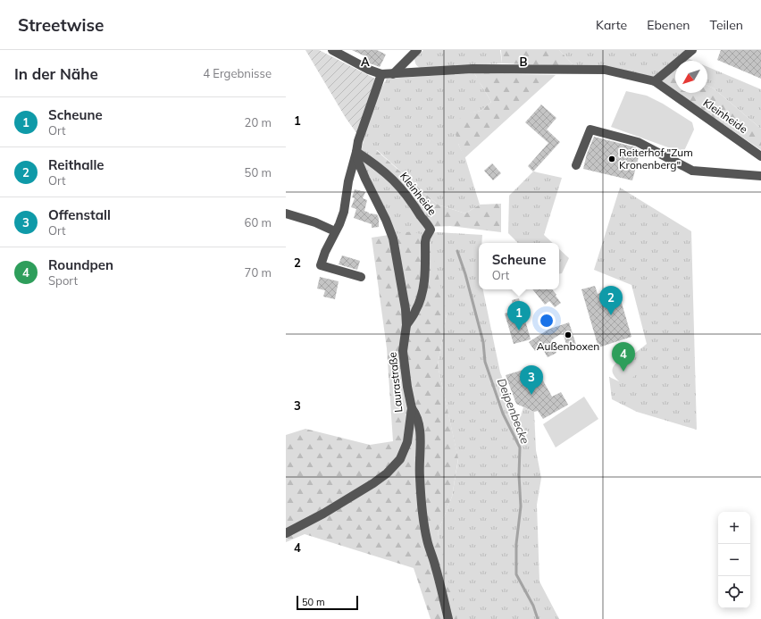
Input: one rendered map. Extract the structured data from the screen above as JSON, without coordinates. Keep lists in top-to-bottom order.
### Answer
{
  "streets": {
    "street": ["Kleinheide", "Laurastraße"]
  },
  "crossings": [
    ["Kleinheide", "Laurastraße"]
  ],
  "water": ["Deipenbecke"],
  "places": ["Reiterhof \"Zum Kronenberg\"", "Außenboxen"],
  "scale_bar": "50 m",
  "north": "bottom left",
  "page": {
    "header": "Streetwise",
    "nav": ["Karte", "Ebenen", "Teilen"],
    "heading": ["In der Nähe", "4 Ergebnisse"],
    "list": [
      {
        "mark": "1",
        "name": "Scheune",
        "note": "Ort",
        "value": "20 m"
      },
      {
        "mark": "2",
        "name": "Reithalle",
        "note": "Ort",
        "value": "50 m"
      },
      {
        "mark": "3",
        "name": "Offenstall",
        "note": "Ort",
        "value": "60 m"
      },
      {
        "mark": "4",
        "name": "Roundpen",
        "note": "Sport",
        "value": "70 m"
      }
    ],
    "popup": ["Scheune", "Ort"],
    "pins": [
      "2",
      "1",
      "4",
      "3"
    ],
    "map_buttons": ["+", "−"],
    "scale": "50 m"
  },
  "grid": {
    "columns": ["A", "B"],
    "rows": [
      "1",
      "2",
      "3",
      "4"
    ]
  }
}
